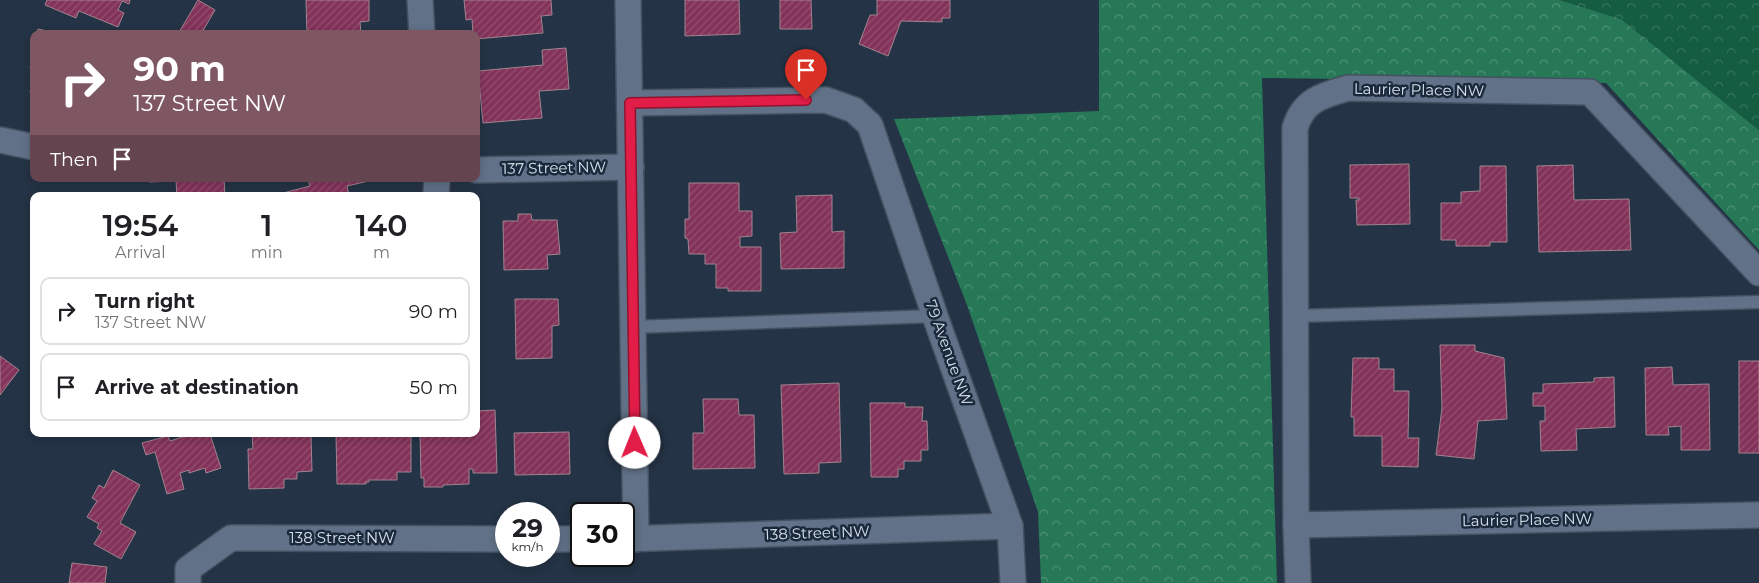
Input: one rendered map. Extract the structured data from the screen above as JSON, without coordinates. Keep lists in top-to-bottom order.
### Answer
{
  "streets": {
    "street": [
      "Laurier Place NW",
      "137 Street NW",
      "79 Avenue NW",
      "138 Street NW"
    ]
  },
  "crossings": [
    ["79 Avenue NW", "138 Street NW"]
  ],
  "page": {
    "turn": ["90 m", "137 Street NW"],
    "then": "Then",
    "eta": [
      "19:54",
      "Arrival",
      "1",
      "min",
      "140",
      "m"
    ],
    "list": [
      {
        "name": "Turn right",
        "note": "137 Street NW",
        "value": "90 m"
      },
      {
        "name": "Arrive at destination",
        "value": "50 m"
      }
    ],
    "speed": "29 km/h",
    "limit": "30"
  }
}
